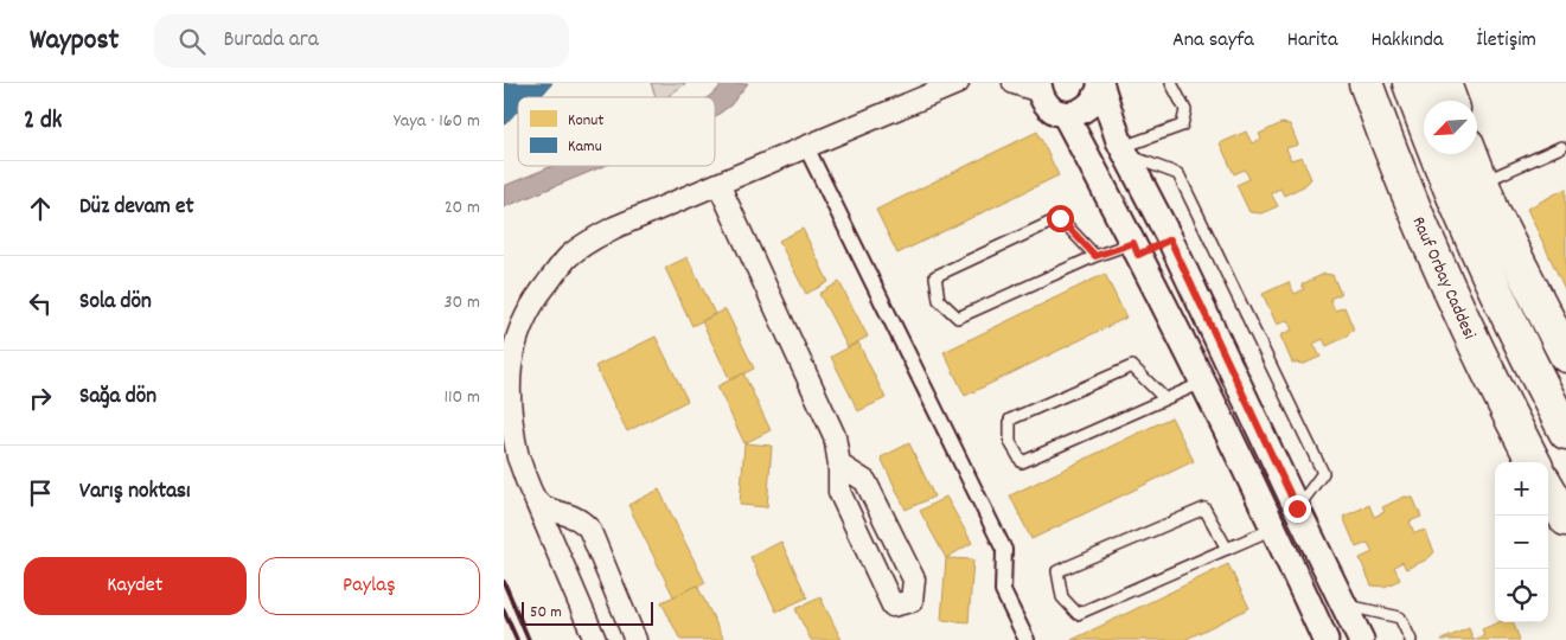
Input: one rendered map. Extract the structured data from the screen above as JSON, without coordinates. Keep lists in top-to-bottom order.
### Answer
{
  "streets": {
    "highway": ["Rauf Orbay Caddesi"]
  },
  "legend": ["Konut", "Kamu"],
  "scale_bar": "50 m",
  "north": "bottom left",
  "page": {
    "header": "Waypost",
    "search": "Burada ara",
    "nav": [
      "Ana sayfa",
      "Harita",
      "Hakkında",
      "İletişim"
    ],
    "heading": ["2 dk", "Yaya · 160 m"],
    "list": [
      ["Düz devam et", "20 m"],
      ["Sola dön", "30 m"],
      ["Sağa dön", "110 m"],
      "Varış noktası"
    ],
    "map_buttons": ["+", "−"],
    "buttons": ["Kaydet", "Paylaş"],
    "scale": "50 m"
  }
}
